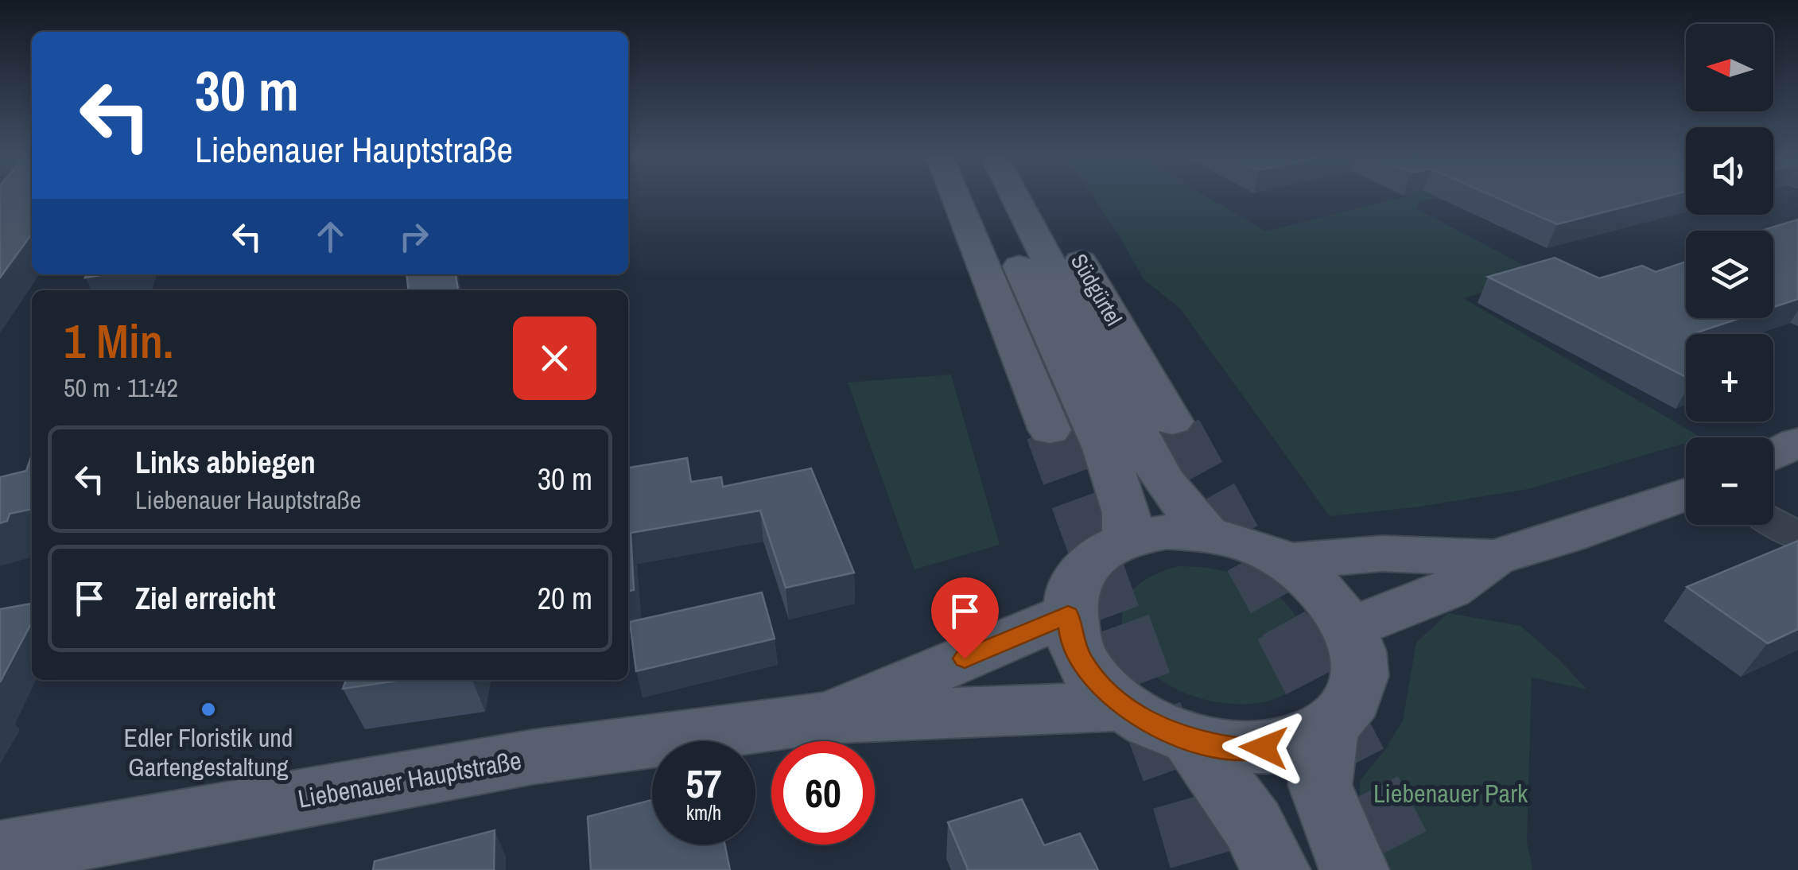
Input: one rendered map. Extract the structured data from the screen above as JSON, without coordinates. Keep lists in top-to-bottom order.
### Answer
{
  "streets": {
    "main road": ["Südgürtel", "Liebenauer Hauptstraße"]
  },
  "parks": ["Liebenauer Park"],
  "places": ["Edler Floristik und Gartengestaltung"],
  "north": "left",
  "page": {
    "map_buttons": ["+", "−"],
    "turn": ["30 m", "Liebenauer Hauptstraße"],
    "heading": ["1 Min.", "50 m · 11:42"],
    "list": [
      {
        "name": "Links abbiegen",
        "note": "Liebenauer Hauptstraße",
        "value": "30 m"
      },
      {
        "name": "Ziel erreicht",
        "value": "20 m"
      }
    ],
    "speed": "57 km/h",
    "limit": "60"
  }
}
